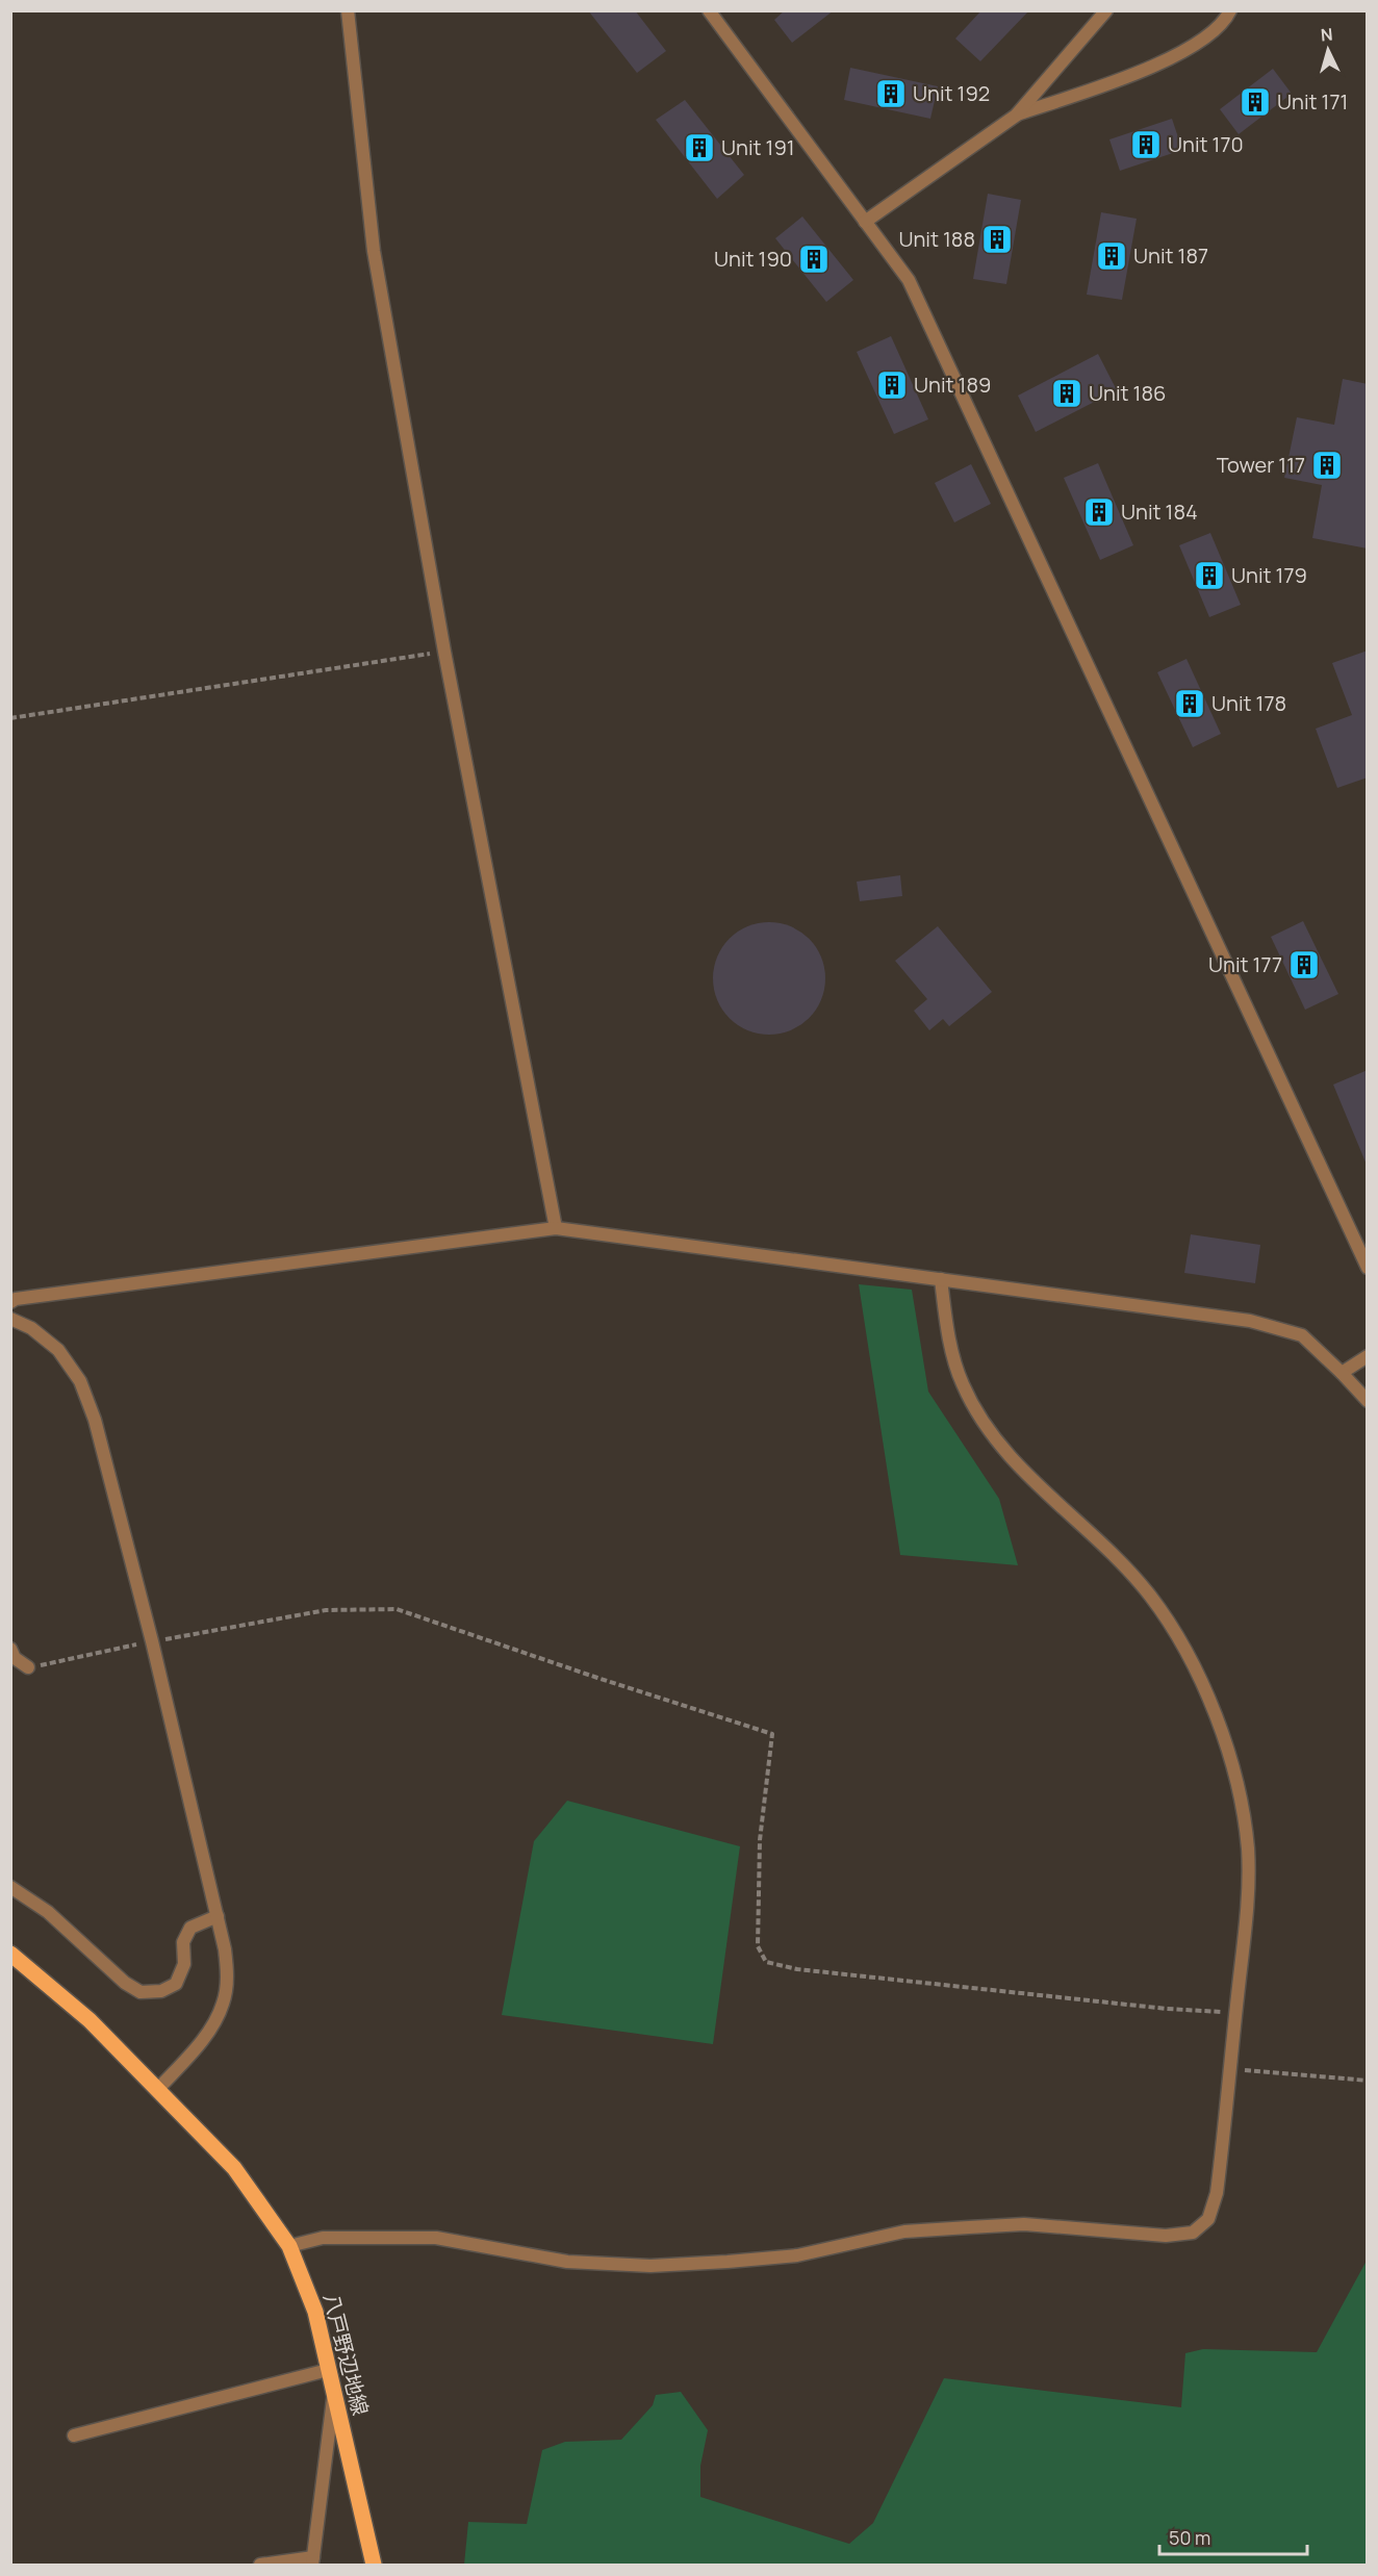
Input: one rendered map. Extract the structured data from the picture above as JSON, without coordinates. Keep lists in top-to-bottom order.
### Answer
{
  "streets": {
    "main road": ["八戸野辺地線"]
  },
  "places": {
    "building": [
      "Unit 192",
      "Unit 171",
      "Unit 170",
      "Unit 191",
      "Unit 188",
      "Unit 187",
      "Unit 190",
      "Unit 189",
      "Unit 186",
      "Tower 117",
      "Unit 184",
      "Unit 179",
      "Unit 178",
      "Unit 177"
    ]
  },
  "scale_bar": "50 m",
  "north": "top"
}
